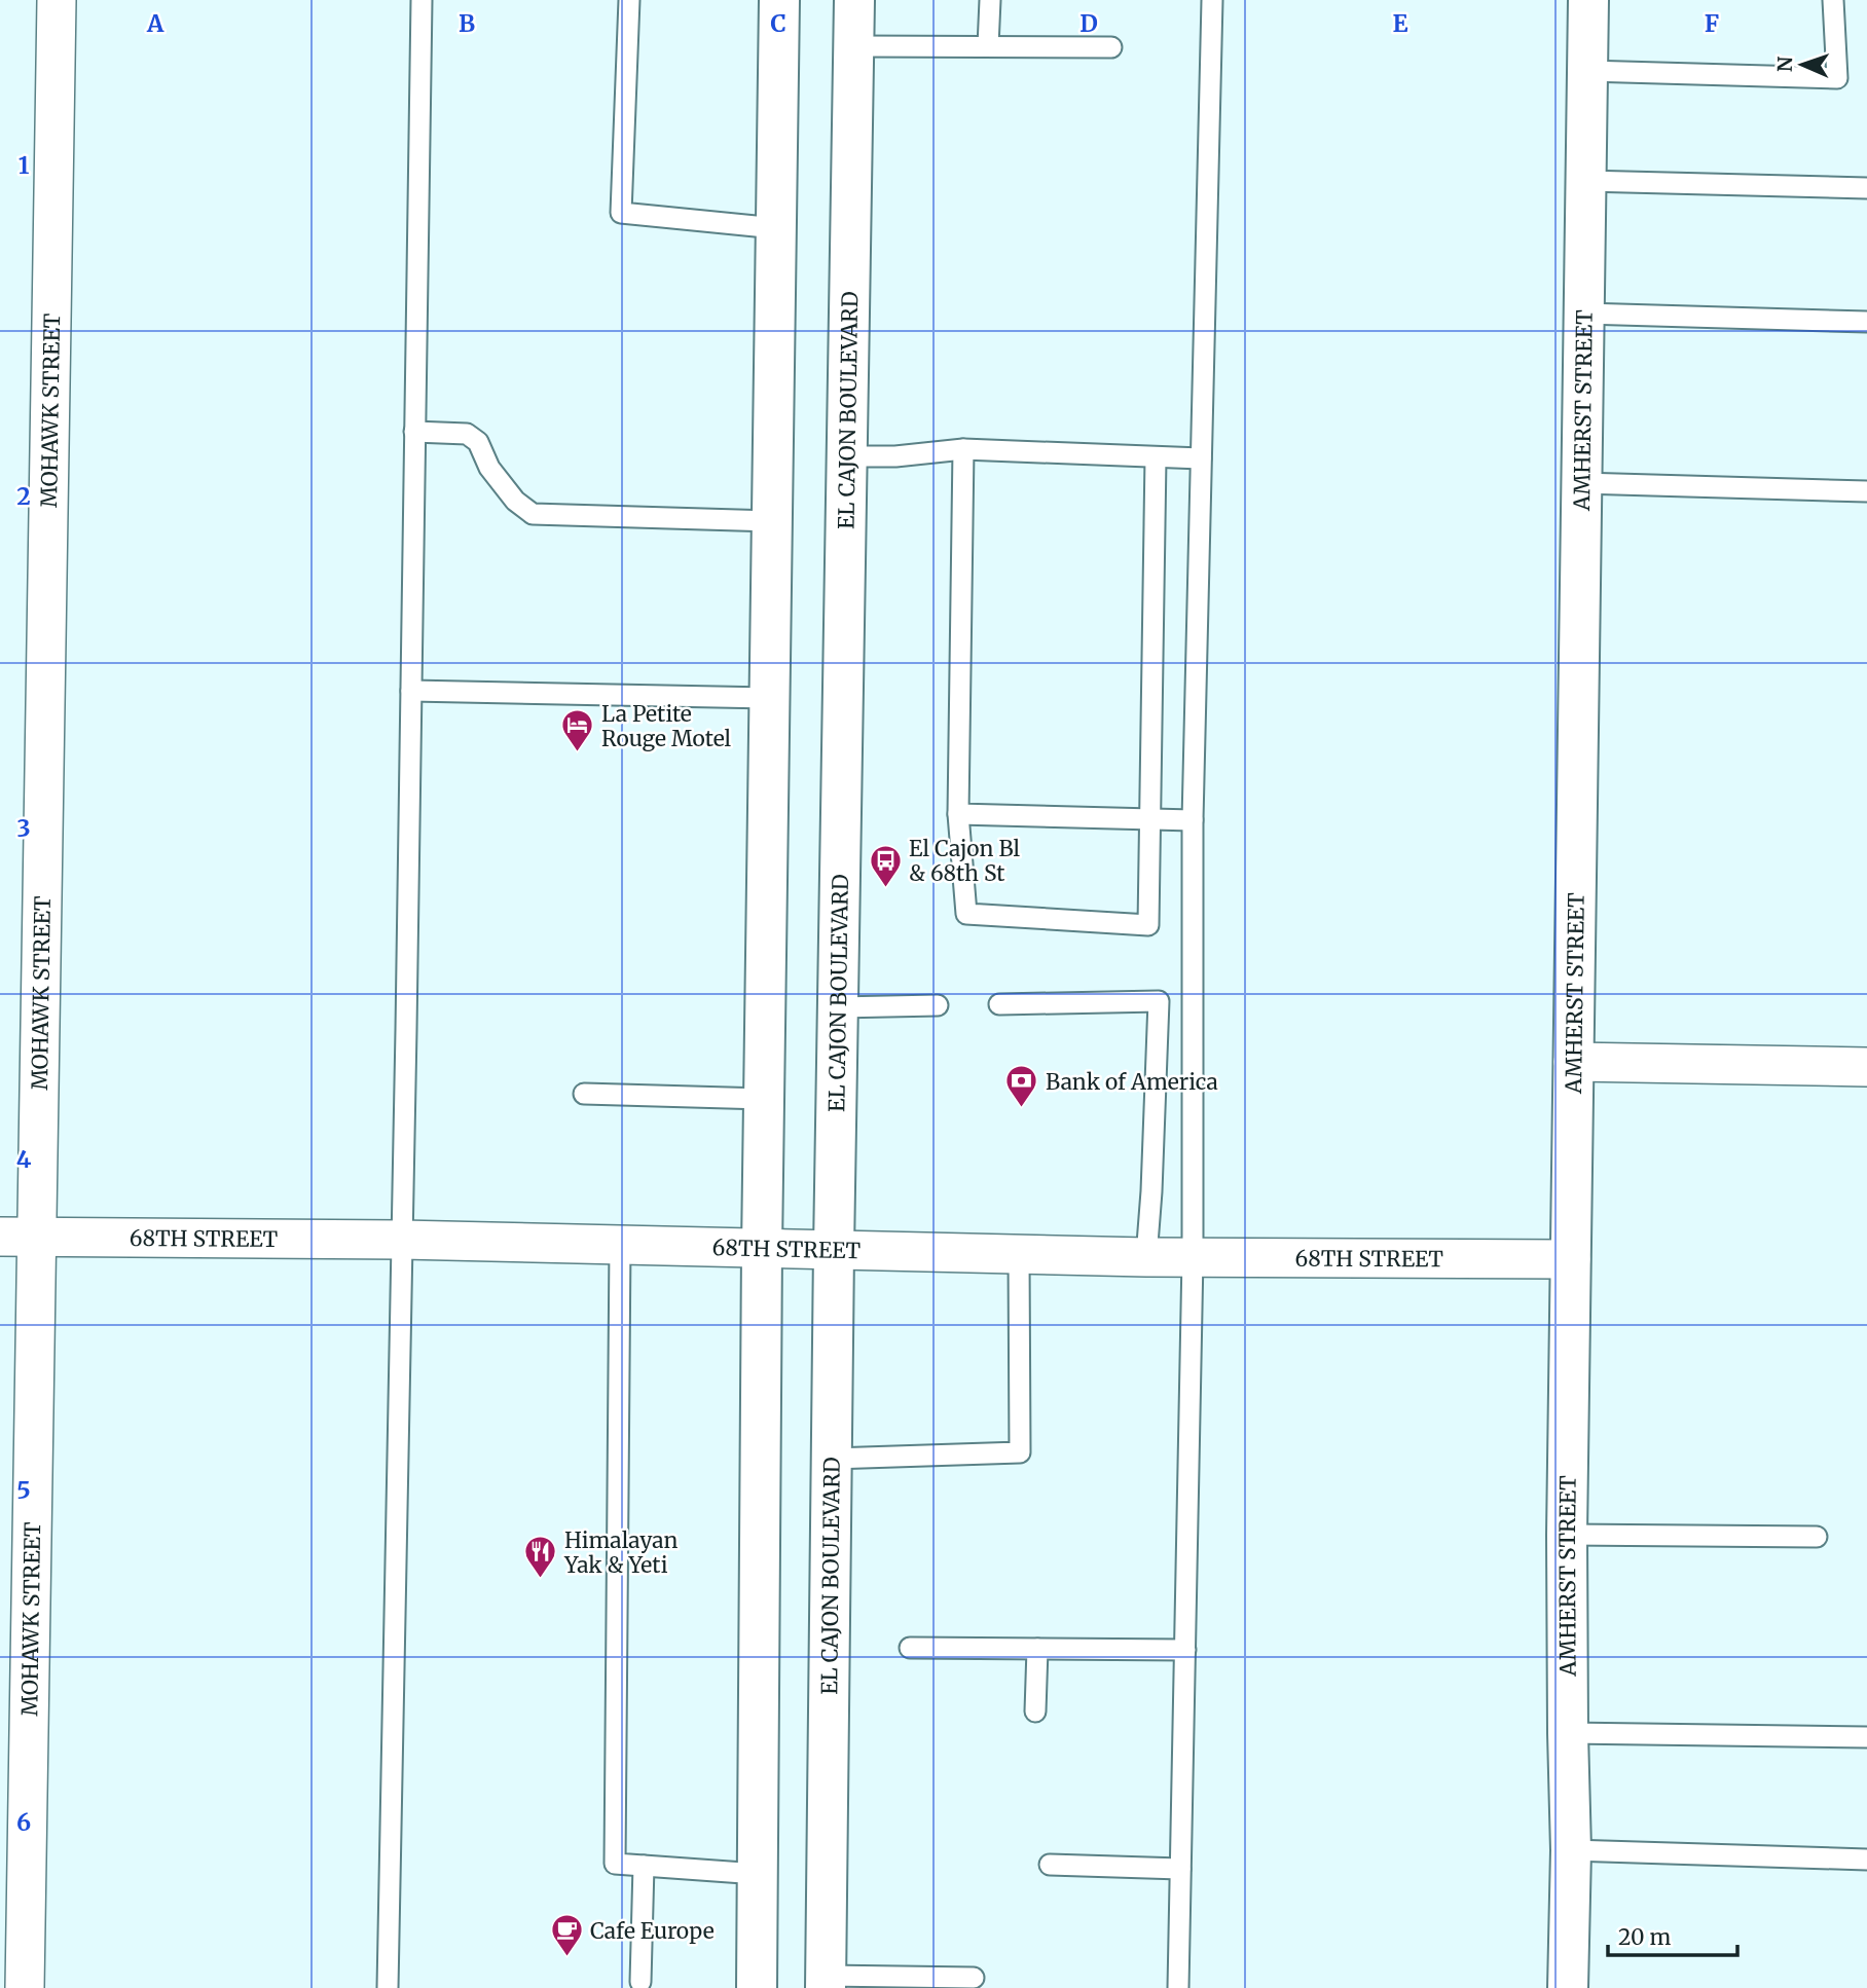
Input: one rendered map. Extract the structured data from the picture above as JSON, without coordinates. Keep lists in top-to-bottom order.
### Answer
{
  "streets": {
    "main road": ["EL CAJON BOULEVARD", "AMHERST STREET"],
    "street": ["MOHAWK STREET", "68TH STREET"]
  },
  "crossings": [
    ["MOHAWK STREET", "68TH STREET"],
    ["EL CAJON BOULEVARD", "68TH STREET"],
    ["AMHERST STREET", "68TH STREET"]
  ],
  "places": {
    "hotel": ["La Petite Rouge Motel"],
    "bus stop": ["El Cajon Bl & 68th St"],
    "bank": ["Bank of America"],
    "restaurant": ["Himalayan Yak & Yeti"],
    "cafe": ["Cafe Europe"]
  },
  "scale_bar": "20 m",
  "north": "left",
  "grid": {
    "columns": [
      "A",
      "B",
      "C",
      "D",
      "E",
      "F"
    ],
    "rows": [
      "1",
      "2",
      "3",
      "4",
      "5",
      "6"
    ]
  }
}
